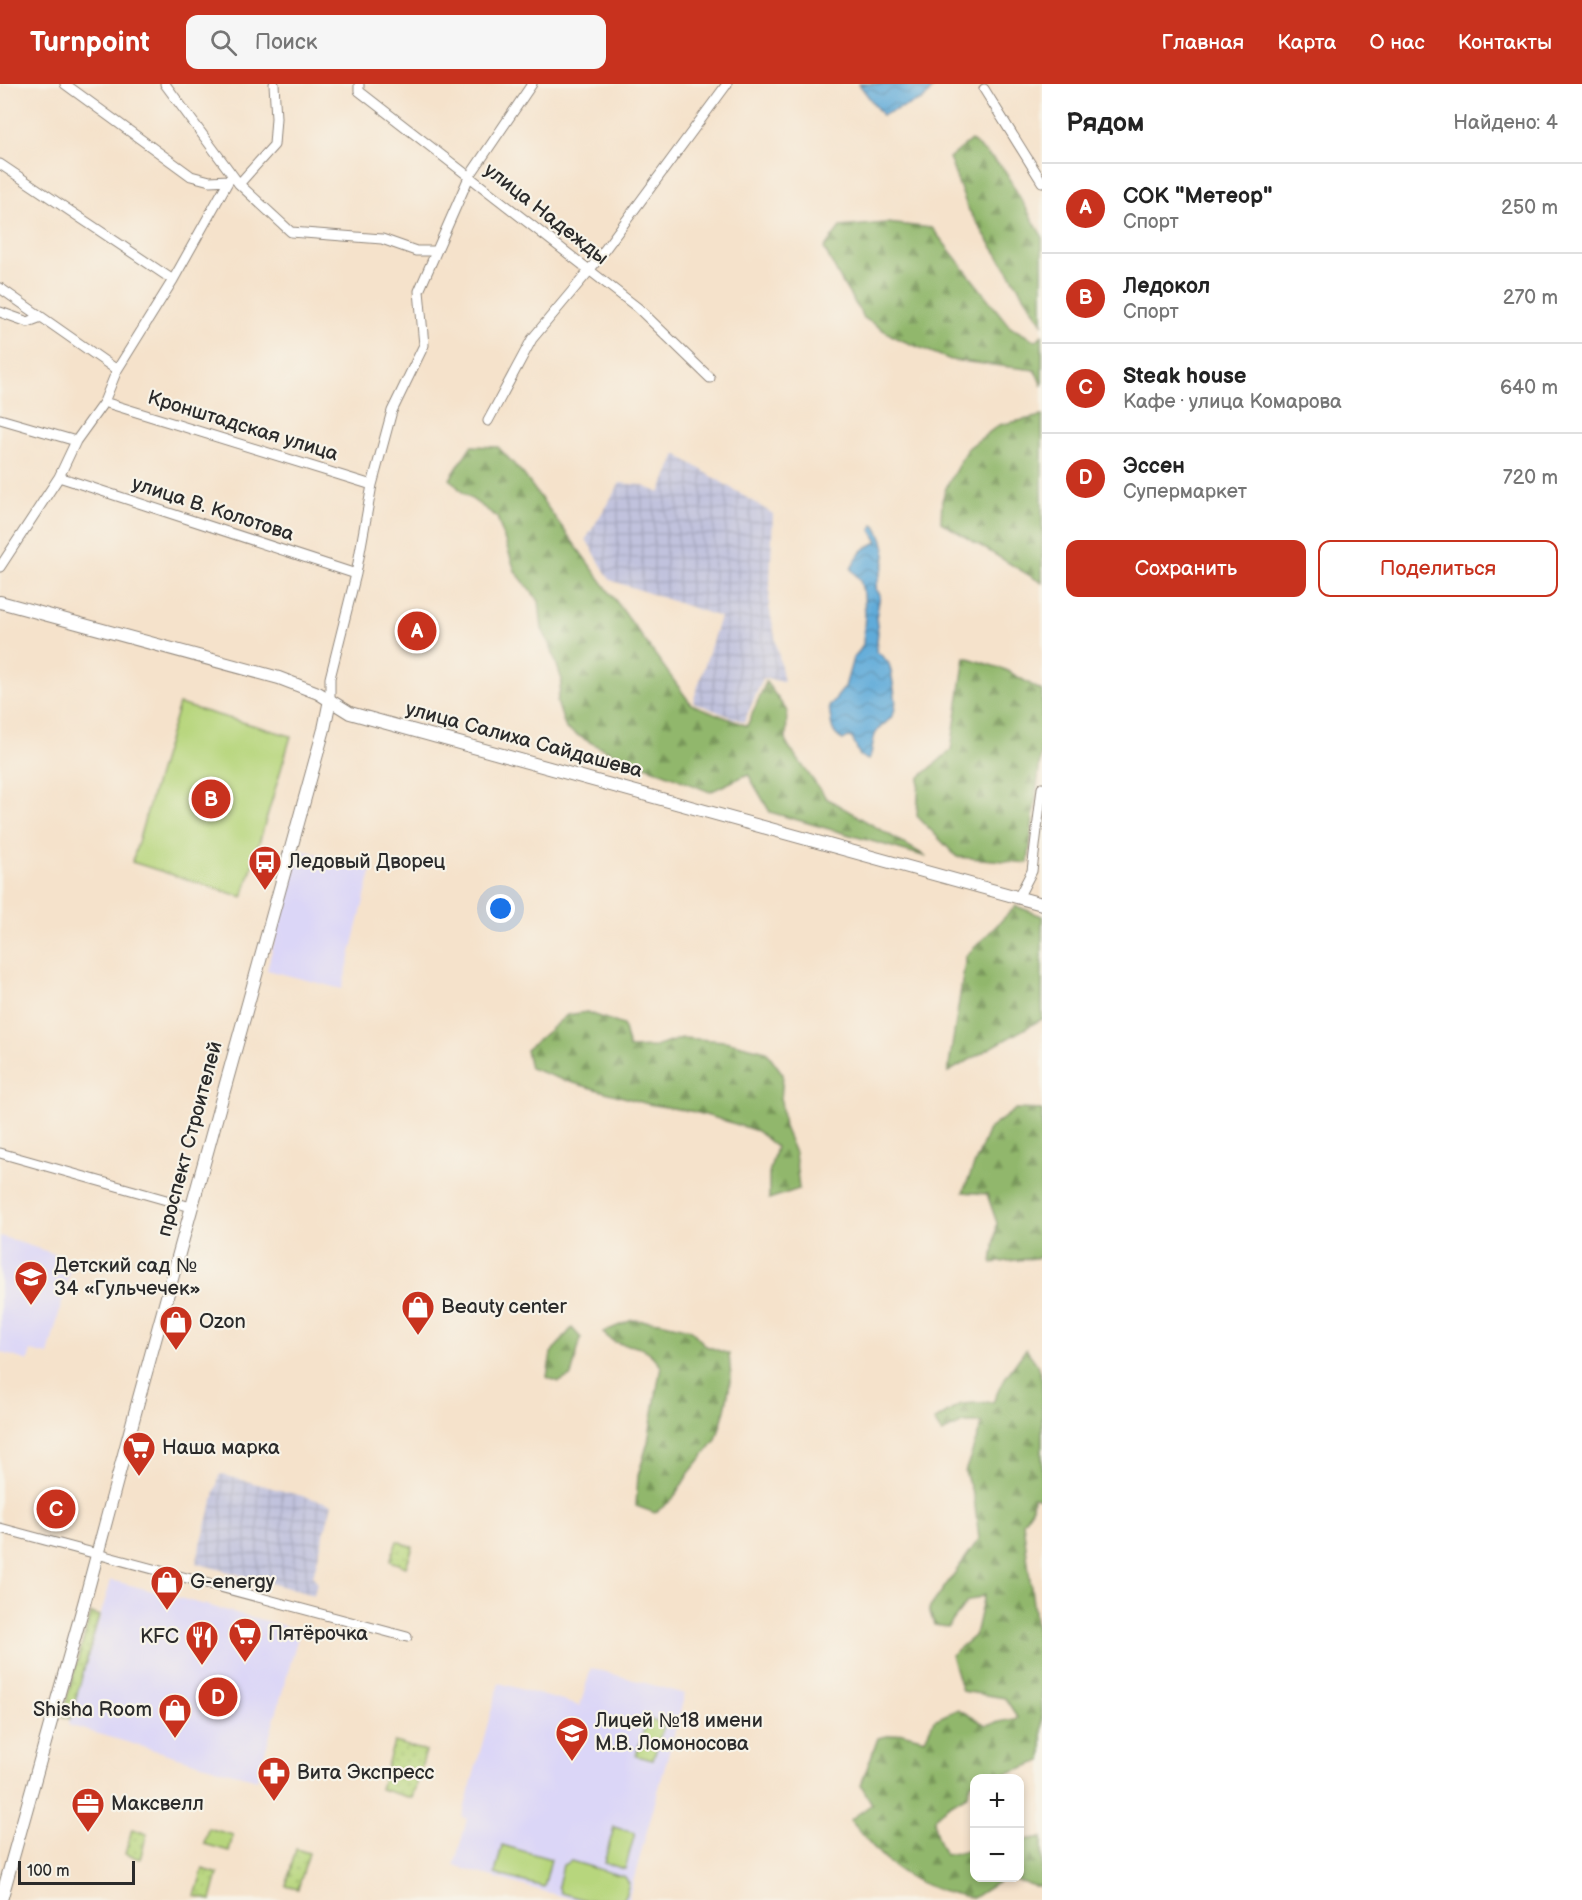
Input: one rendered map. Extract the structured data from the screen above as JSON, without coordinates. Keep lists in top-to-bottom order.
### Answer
{
  "streets": {
    "street": [
      "улица Надежды",
      "Кронштадская улица",
      "улица В. Колотова",
      "улица Салиха Сайдашева",
      "проспект Строителей"
    ]
  },
  "crossings": [
    ["улица Салиха Сайдашева", "проспект Строителей"]
  ],
  "places": {
    "bus stop": ["Ледовый Дворец"],
    "school or university": ["Детский сад № 34 «Гульчечек»", "Лицей №18 имени М.В. Ломоносова"],
    "shop": [
      "Beauty center",
      "Ozon",
      "G-energy",
      "Shisha Room"
    ],
    "supermarket": ["Наша марка", "Пятёрочка"],
    "restaurant": ["KFC"],
    "pharmacy": ["Вита Экспресс"],
    "office": ["Максвелл"]
  },
  "scale_bar": "100 m",
  "page": {
    "header": "Turnpoint",
    "search": "Поиск",
    "nav": [
      "Главная",
      "Карта",
      "О нас",
      "Контакты"
    ],
    "heading": ["Рядом", "Найдено: 4"],
    "list": [
      {
        "mark": "A",
        "name": "СОК \"Метеор\"",
        "note": "Спорт",
        "value": "250 m"
      },
      {
        "mark": "B",
        "name": "Ледокол",
        "note": "Спорт",
        "value": "270 m"
      },
      {
        "mark": "C",
        "name": "Steak house",
        "note": "Кафе · улица Комарова",
        "value": "640 m"
      },
      {
        "mark": "D",
        "name": "Эссен",
        "note": "Супермаркет",
        "value": "720 m"
      }
    ],
    "buttons": ["Сохранить", "Поделиться"],
    "pins": [
      "A",
      "B",
      "C",
      "D"
    ],
    "map_buttons": ["+", "−"],
    "scale": "100 m"
  }
}
